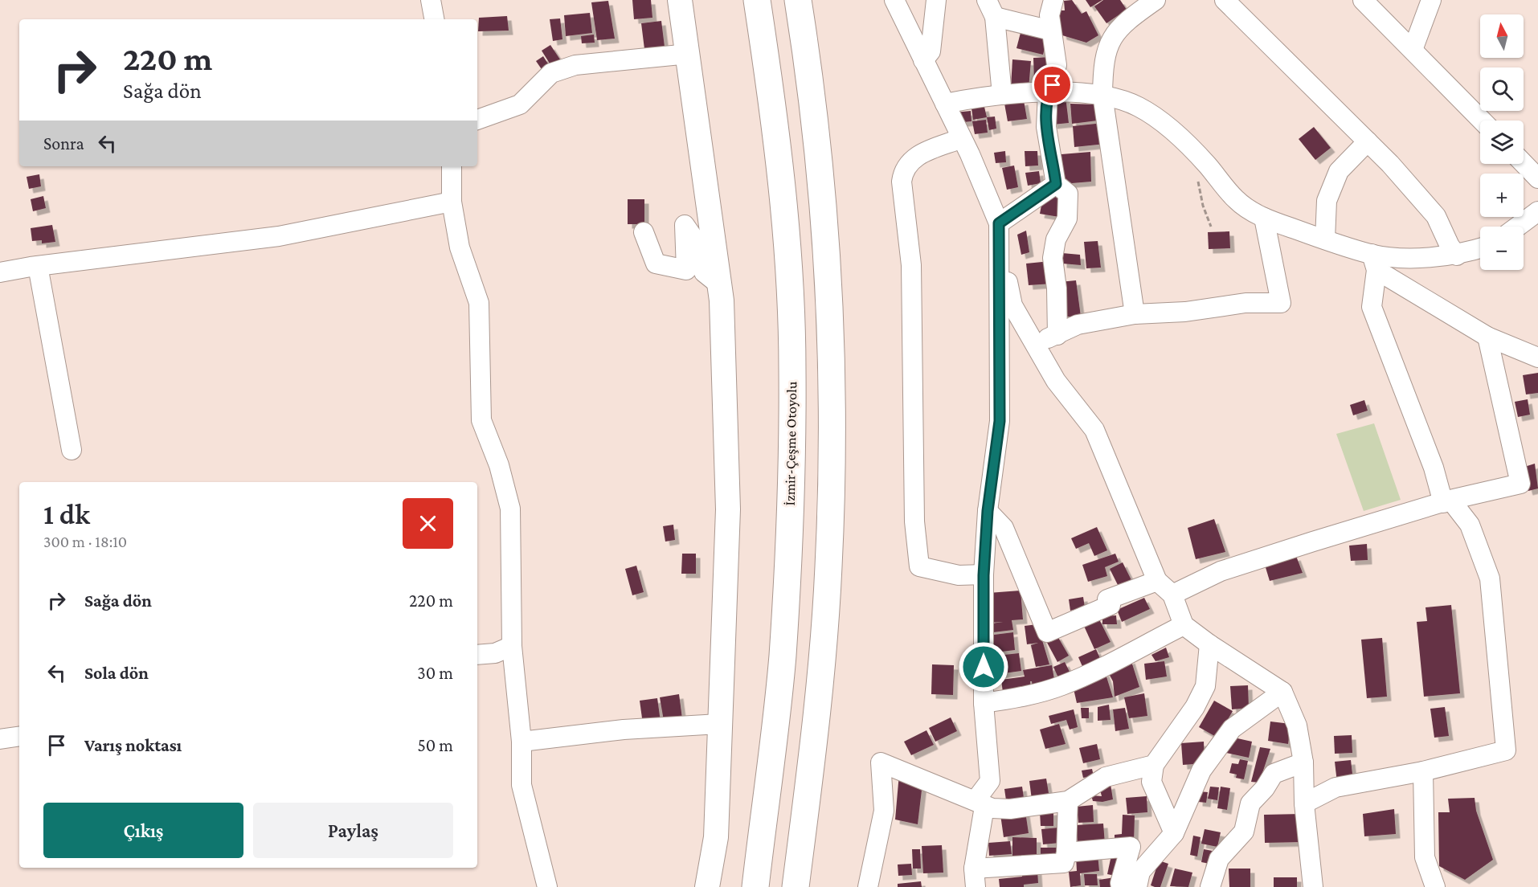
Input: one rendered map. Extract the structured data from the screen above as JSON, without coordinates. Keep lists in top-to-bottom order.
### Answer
{
  "streets": {
    "highway": ["İzmir-Çeşme Otoyolu"]
  },
  "north": "top",
  "page": {
    "map_buttons": ["+", "−"],
    "turn": ["220 m", "Sağa dön"],
    "then": "Sonra",
    "heading": ["1 dk", "300 m · 18:10"],
    "list": [
      {
        "name": "Sağa dön",
        "value": "220 m"
      },
      {
        "name": "Sola dön",
        "value": "30 m"
      },
      {
        "name": "Varış noktası",
        "value": "50 m"
      }
    ],
    "buttons": ["Çıkış", "Paylaş"]
  }
}
